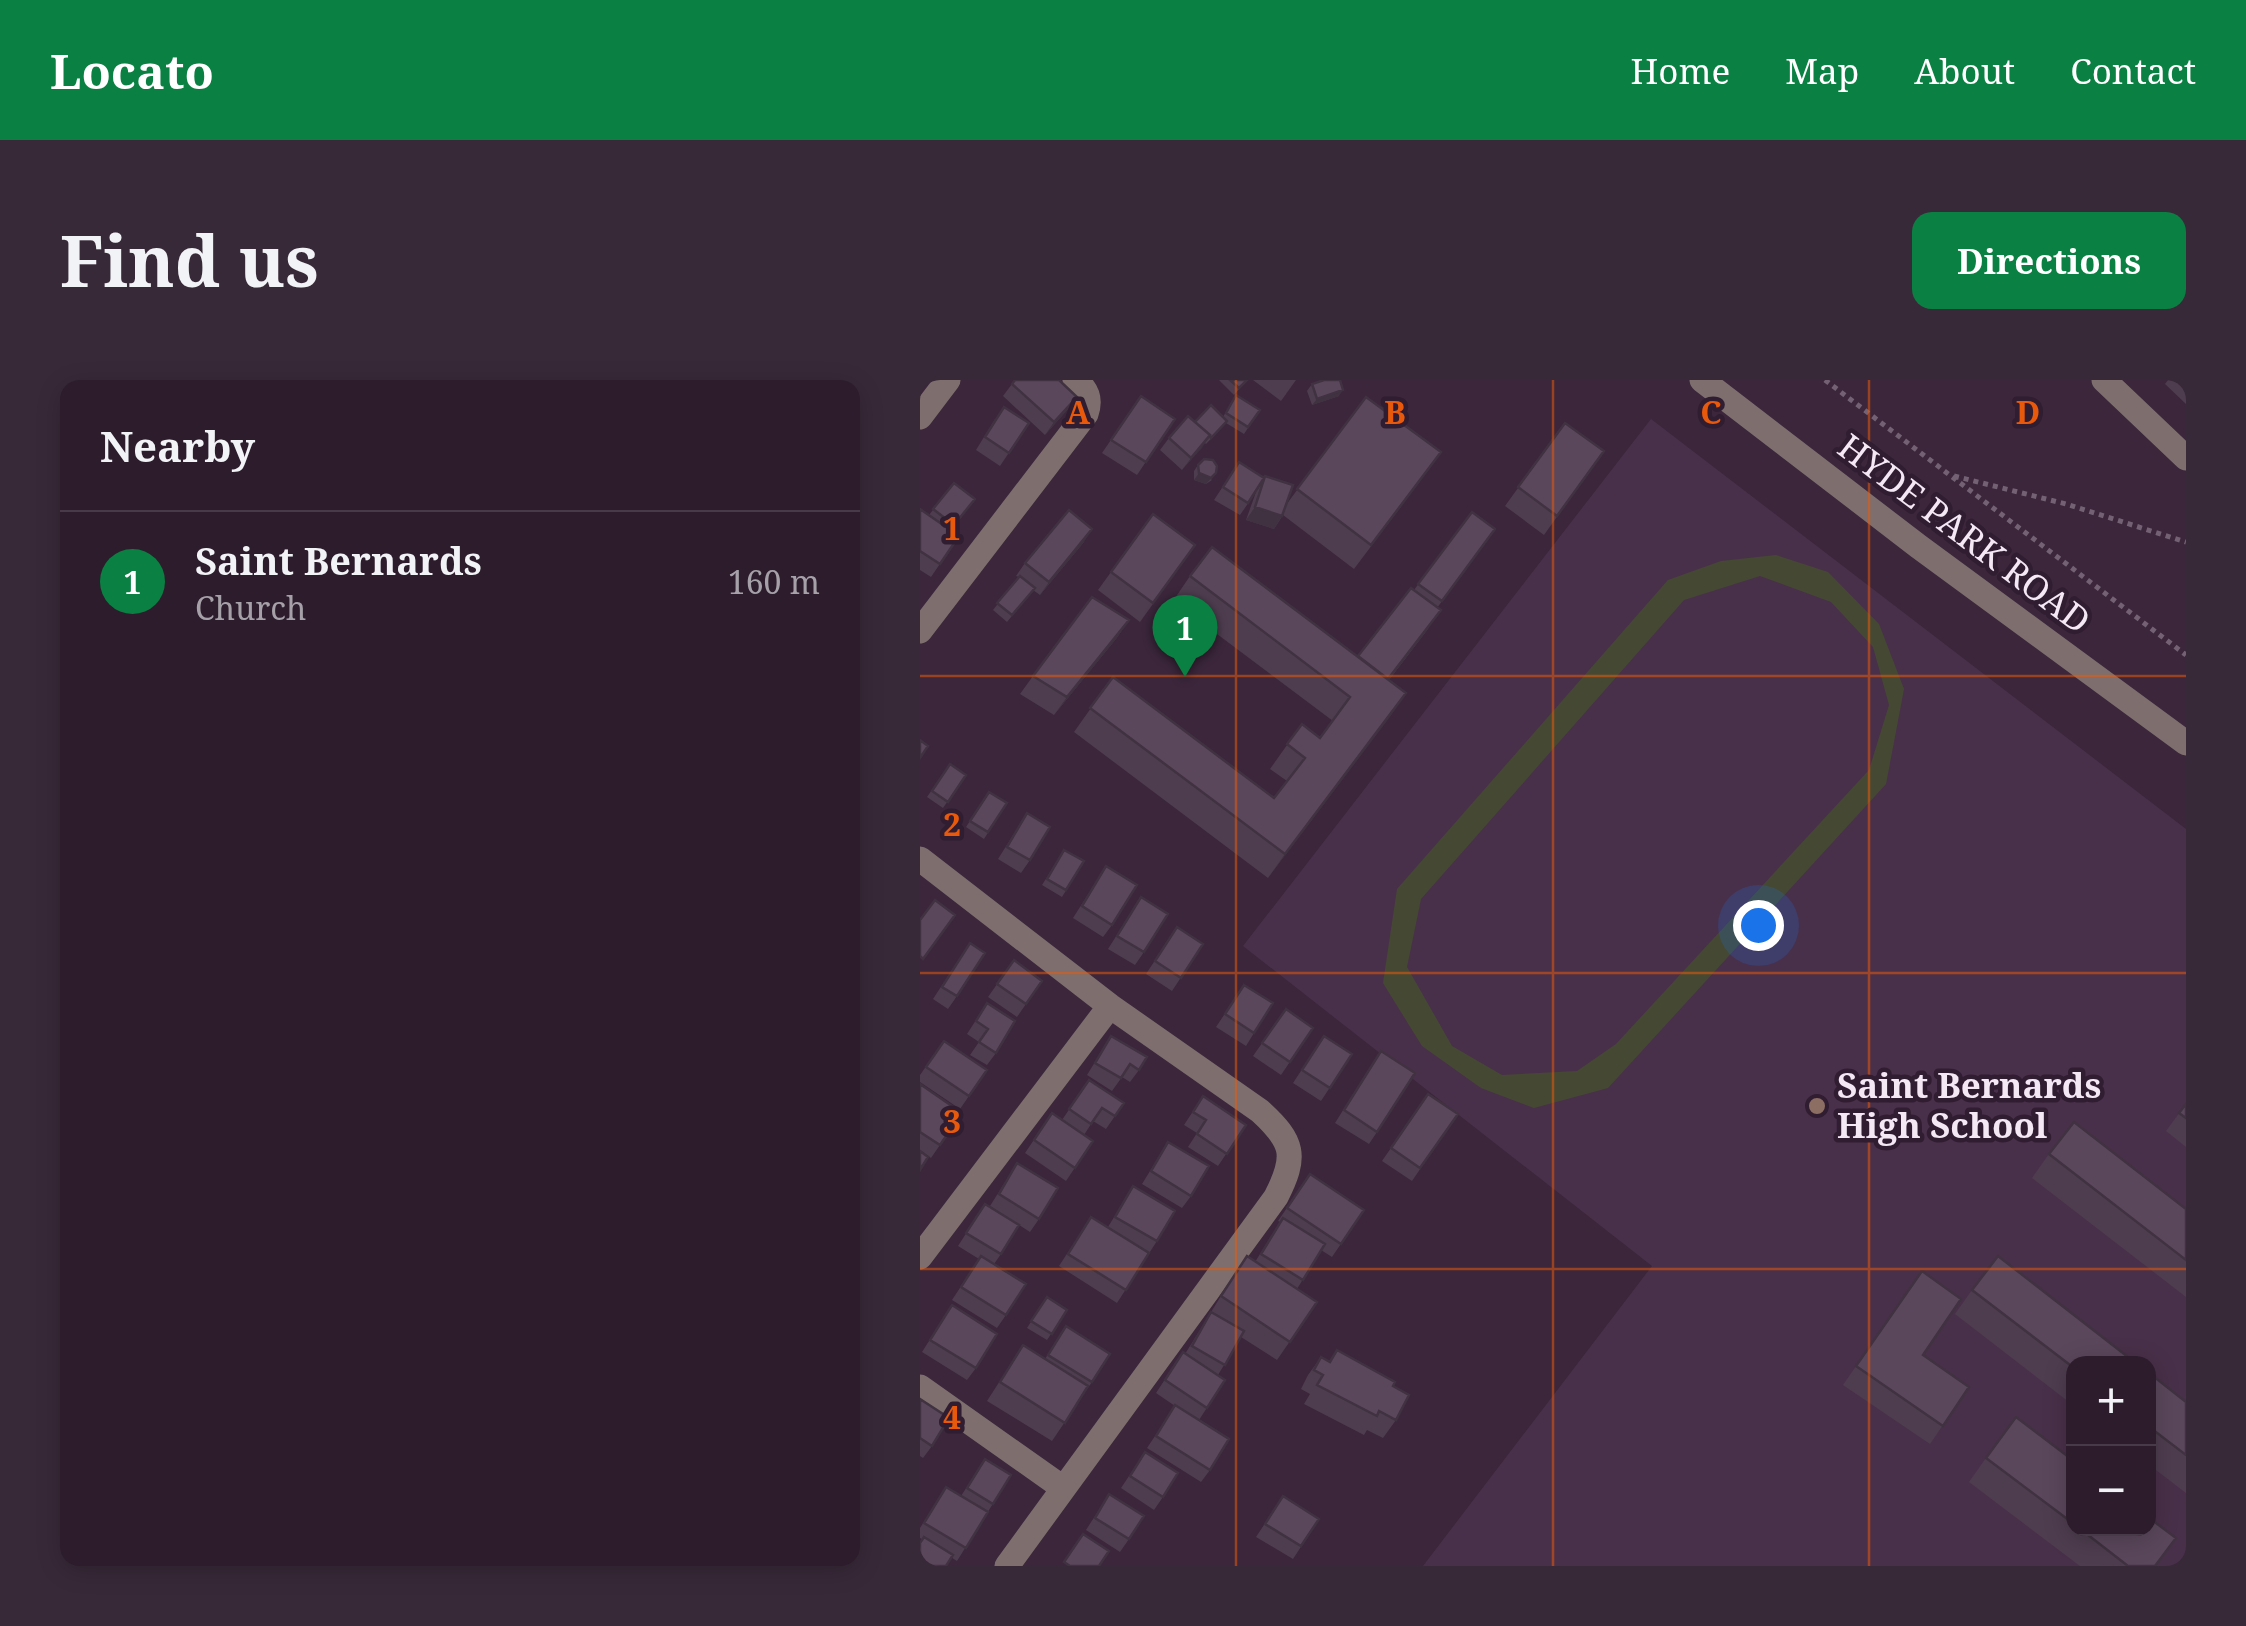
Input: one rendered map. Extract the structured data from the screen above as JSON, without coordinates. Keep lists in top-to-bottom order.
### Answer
{
  "streets": {
    "street": ["HYDE PARK ROAD"]
  },
  "places": ["Saint Bernards High School"],
  "page": {
    "header": "Locato",
    "nav": [
      "Home",
      "Map",
      "About",
      "Contact"
    ],
    "title": "Find us",
    "buttons": "Directions",
    "heading": "Nearby",
    "list": [
      {
        "mark": "1",
        "name": "Saint Bernards",
        "note": "Church",
        "value": "160 m"
      }
    ],
    "pins": "1",
    "map_buttons": ["+", "−"]
  },
  "grid": {
    "columns": [
      "A",
      "B",
      "C",
      "D"
    ],
    "rows": [
      "1",
      "2",
      "3",
      "4"
    ]
  }
}
